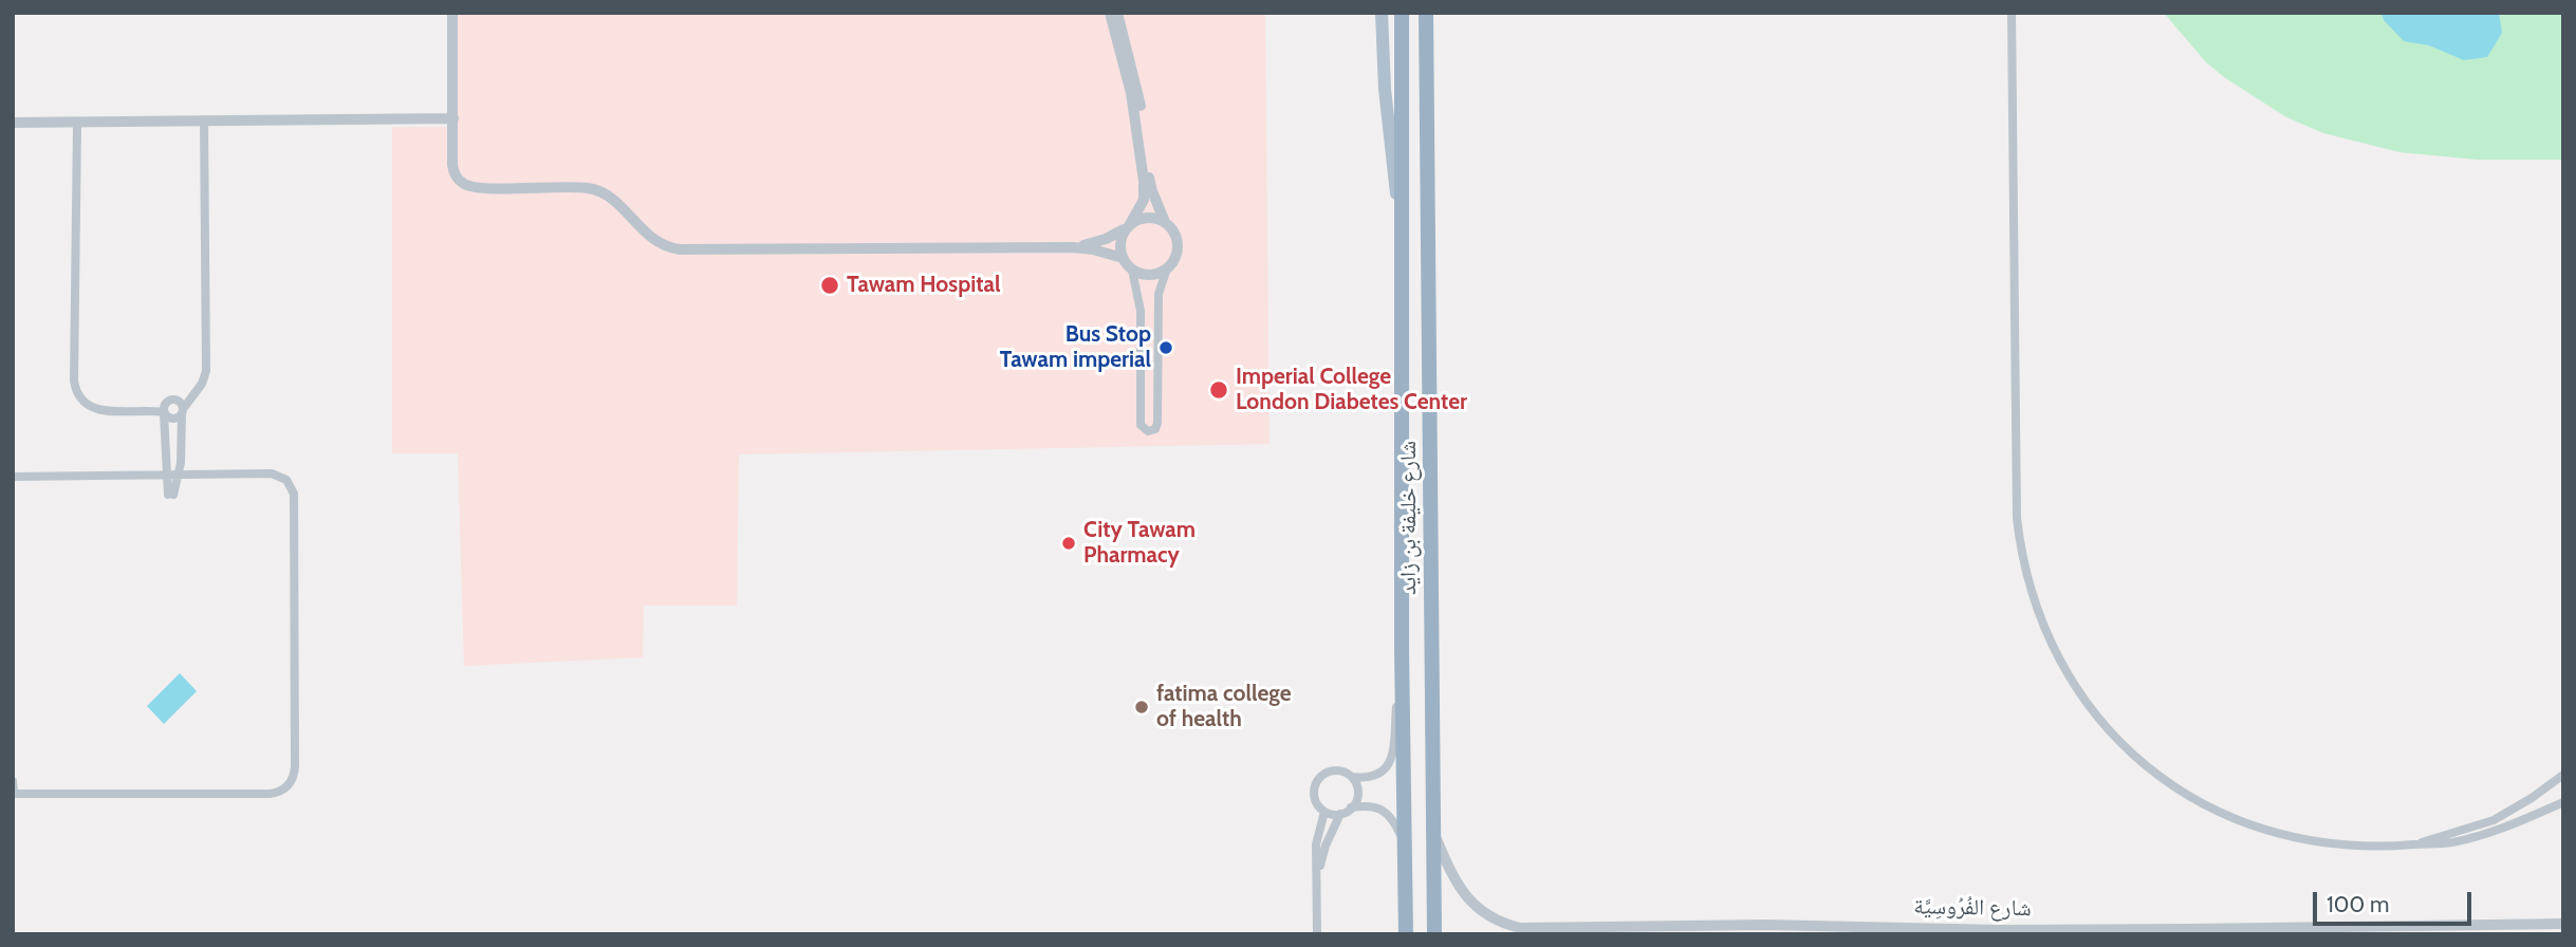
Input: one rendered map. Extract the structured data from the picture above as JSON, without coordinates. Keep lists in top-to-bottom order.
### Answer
{
  "streets": {
    "highway": ["شارع خليفة بن زايد"],
    "street": ["شارع الفُرُوسِيَّة"]
  },
  "crossings": [
    ["شارع خليفة بن زايد", "شارع الفُرُوسِيَّة"]
  ],
  "places": [
    "Tawam Hospital",
    "Bus Stop Tawam imperial",
    "Imperial College London Diabetes Center",
    "City Tawam Pharmacy",
    "fatima college of health"
  ],
  "scale_bar": "100 m"
}
